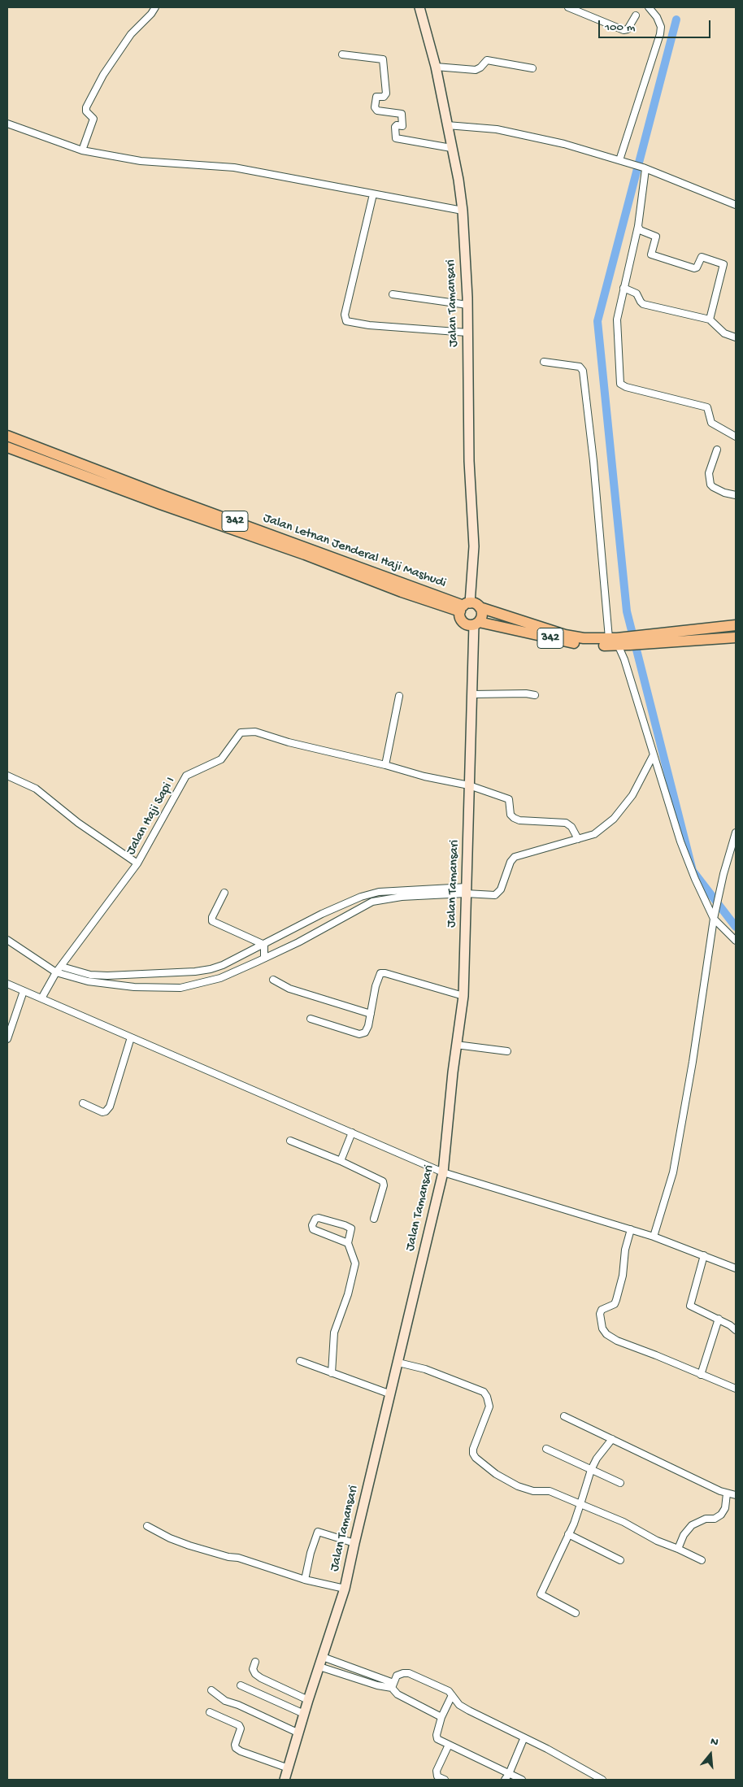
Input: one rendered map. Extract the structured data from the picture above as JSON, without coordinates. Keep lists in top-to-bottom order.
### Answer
{
  "streets": {
    "main road": ["Jalan Tamansari", "342", "Jalan Letnan Jenderal Haji Mashudi"],
    "street": ["Jalan Haji Sapi I"]
  },
  "crossings": [
    ["Jalan Tamansari", "Jalan Letnan Jenderal Haji Mashudi"],
    ["Jalan Tamansari", "Jalan Haji Sapi I"]
  ],
  "scale_bar": "100 m",
  "north": "top"
}
